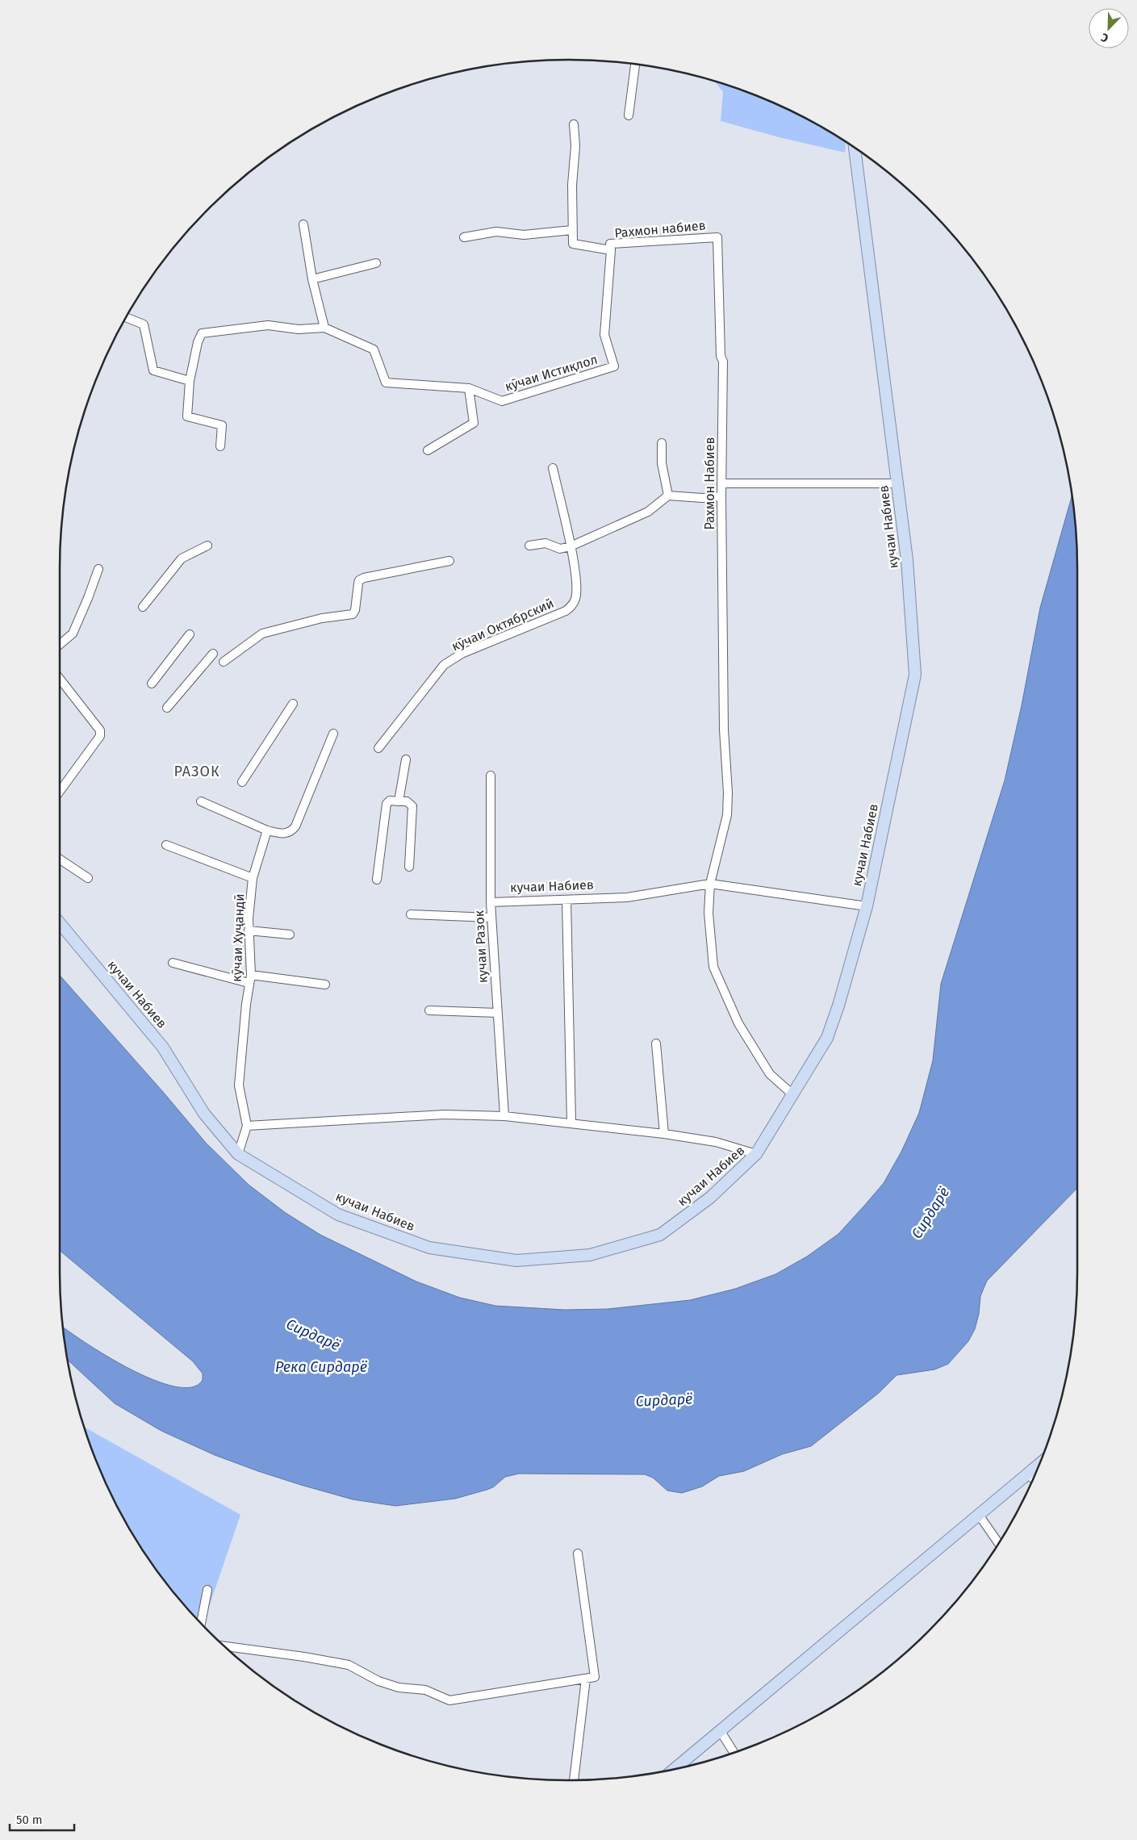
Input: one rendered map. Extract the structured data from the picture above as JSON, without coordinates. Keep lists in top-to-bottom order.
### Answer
{
  "streets": {
    "main road": ["кучаи Набиев"],
    "street": [
      "Рахмон набиев",
      "кӯчаи Истиқлол",
      "Рахмон Набиев",
      "кӯчаи Октябрский",
      "кӯчаи Хуҷандӣ",
      "кучаи Разок"
    ]
  },
  "crossings": [
    ["Рахмон набиев", "кӯчаи Истиқлол"],
    ["Рахмон набиев", "Рахмон Набиев"],
    ["Рахмон Набиев", "кучаи Набиев"],
    ["кучаи Набиев", "кӯчаи Хуҷандӣ"],
    ["кучаи Набиев", "кучаи Разок"]
  ],
  "districts": ["РАЗОК"],
  "water": ["Сирдарё", "Река Сирдарё"],
  "scale_bar": "50 m",
  "north": "bottom left"
}
